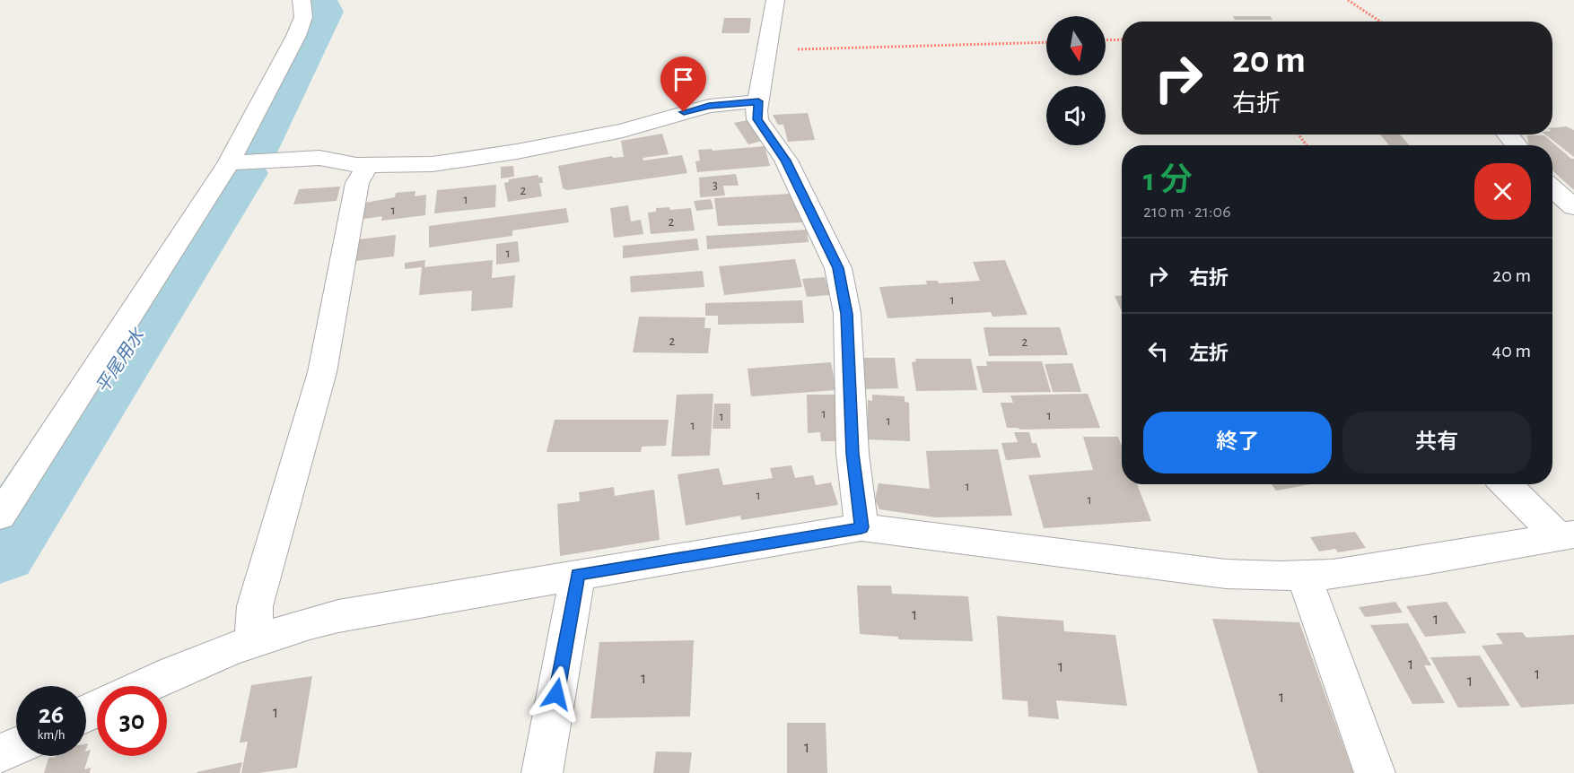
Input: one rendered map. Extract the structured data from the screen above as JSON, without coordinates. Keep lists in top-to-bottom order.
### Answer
{
  "water": ["平尾用水"],
  "house_numbers": [
    "3",
    "2",
    "1",
    "1",
    "2",
    "1",
    "1",
    "2",
    "2",
    "1",
    "1",
    "1",
    "1",
    "1",
    "1",
    "1",
    "1",
    "1",
    "1",
    "1",
    "1",
    "1",
    "1",
    "1",
    "1",
    "1",
    "1"
  ],
  "north": "bottom",
  "page": {
    "turn": ["20 m", "右折"],
    "heading": ["1 分", "210 m · 21:06"],
    "list": [
      {
        "name": "右折",
        "value": "20 m"
      },
      {
        "name": "左折",
        "value": "40 m"
      }
    ],
    "buttons": ["終了", "共有"],
    "speed": "26 km/h",
    "limit": "30"
  }
}
